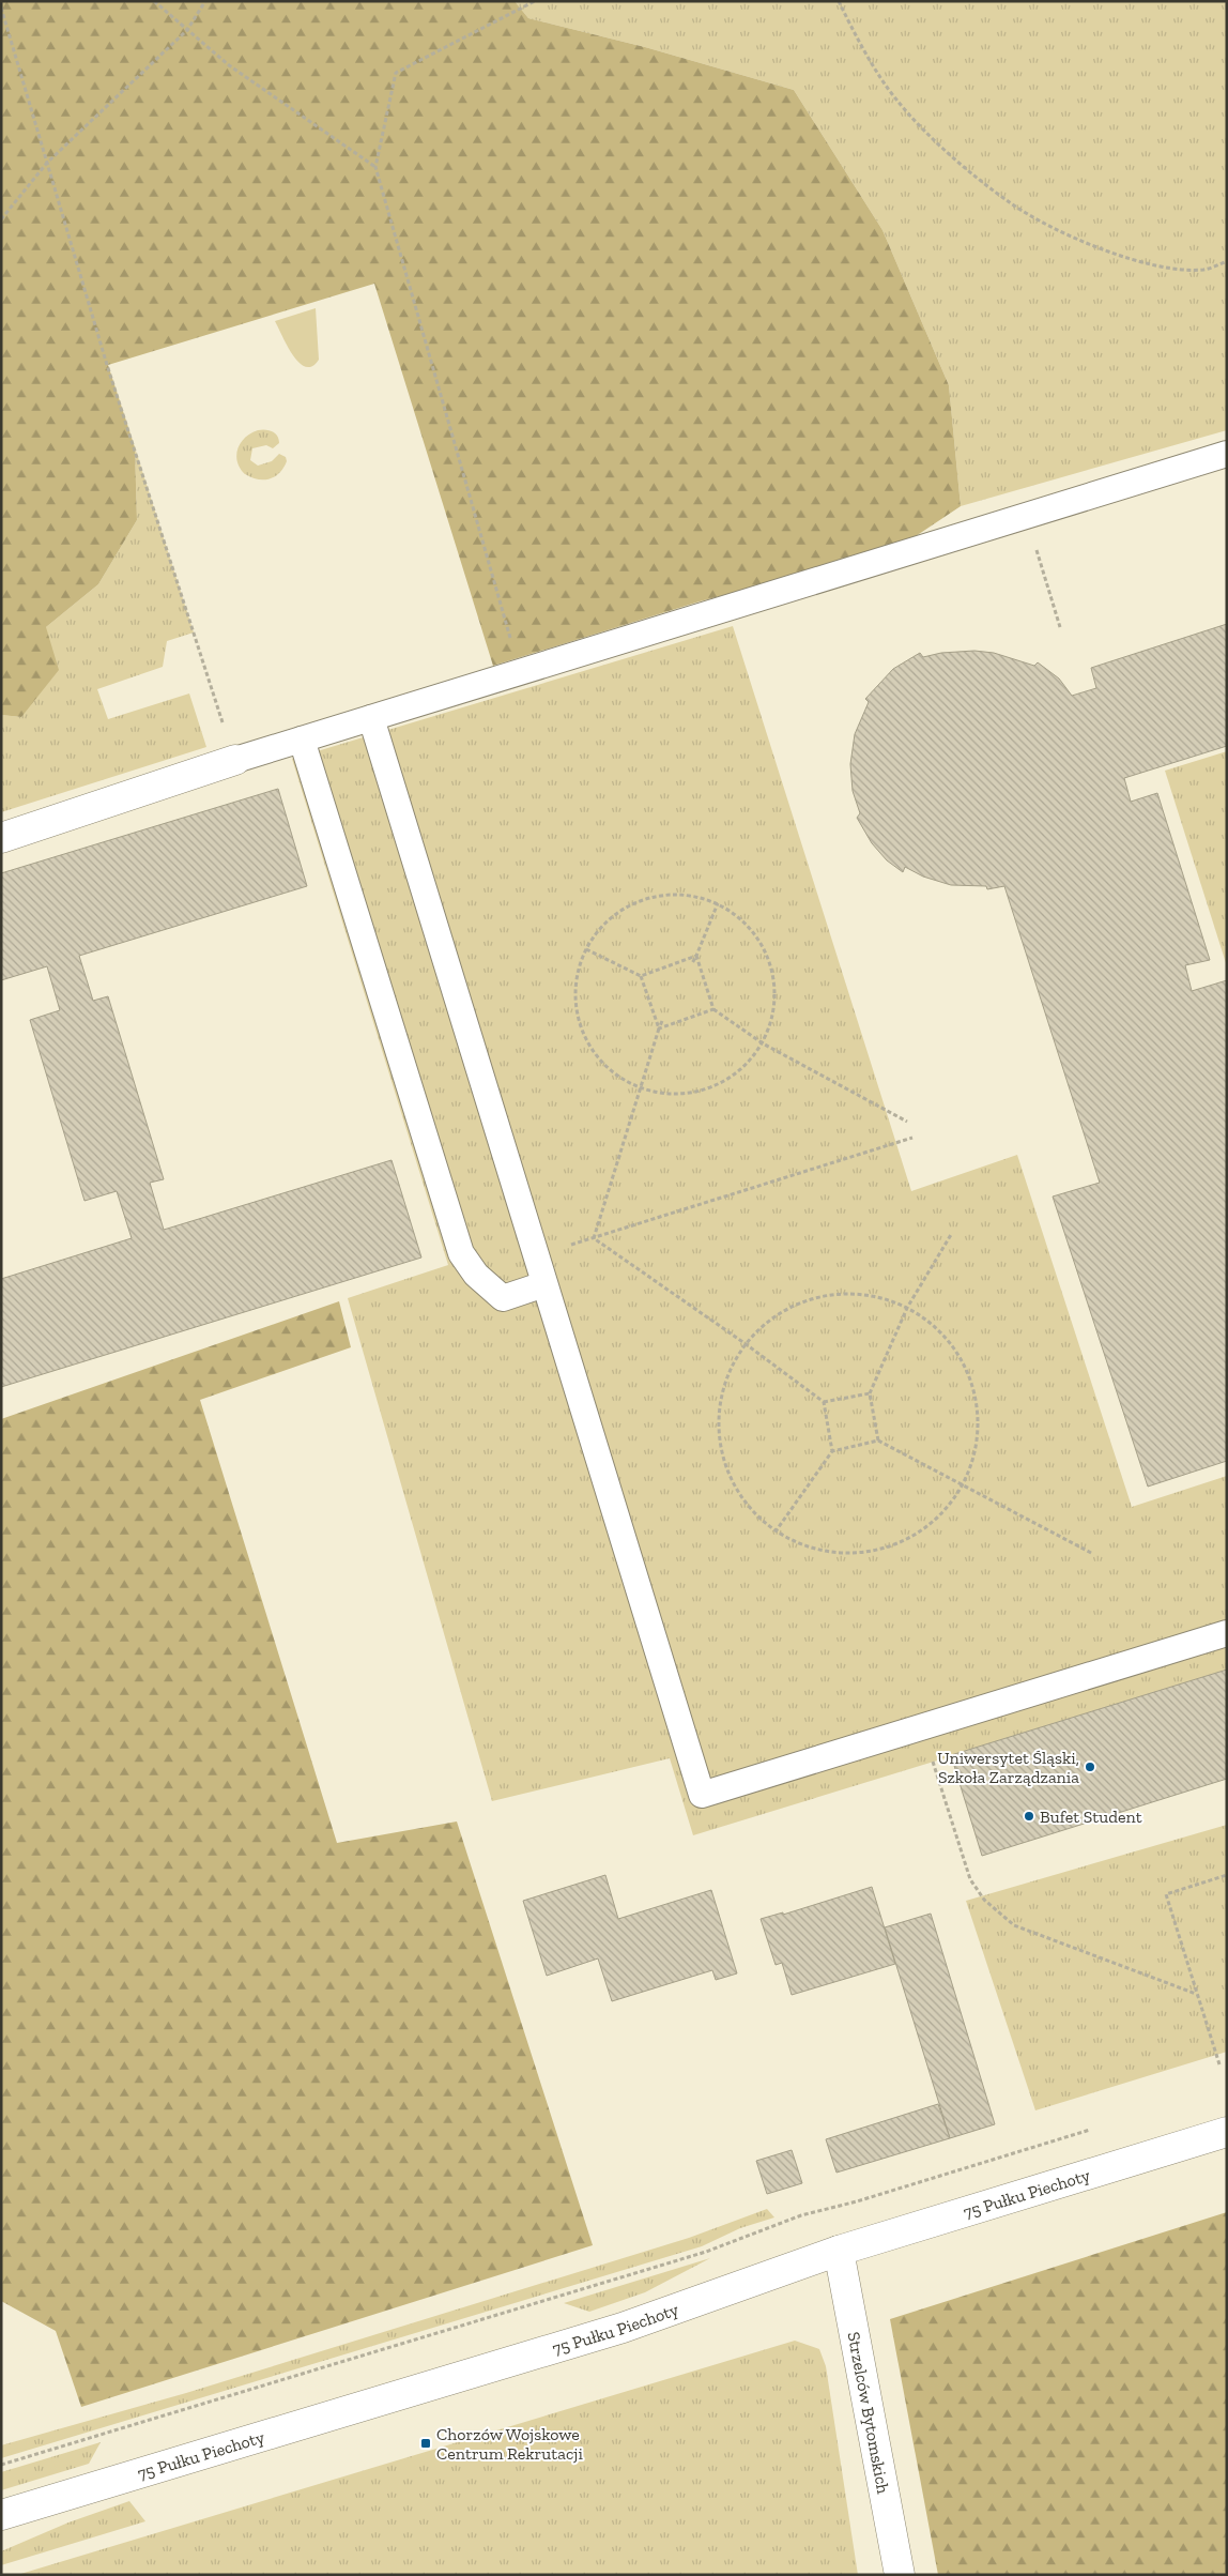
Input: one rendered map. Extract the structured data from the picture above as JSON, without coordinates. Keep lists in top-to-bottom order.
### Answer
{
  "streets": {
    "main road": ["75 Pułku Piechoty", "Strzelców Bytomskich"]
  },
  "crossings": [
    ["75 Pułku Piechoty", "Strzelców Bytomskich"]
  ],
  "places": {
    "other": ["Uniwersytet Śląski, Szkoła Zarządzania", "Bufet Student"],
    "transit": ["Chorzów Wojskowe Centrum Rekrutacji"]
  }
}
